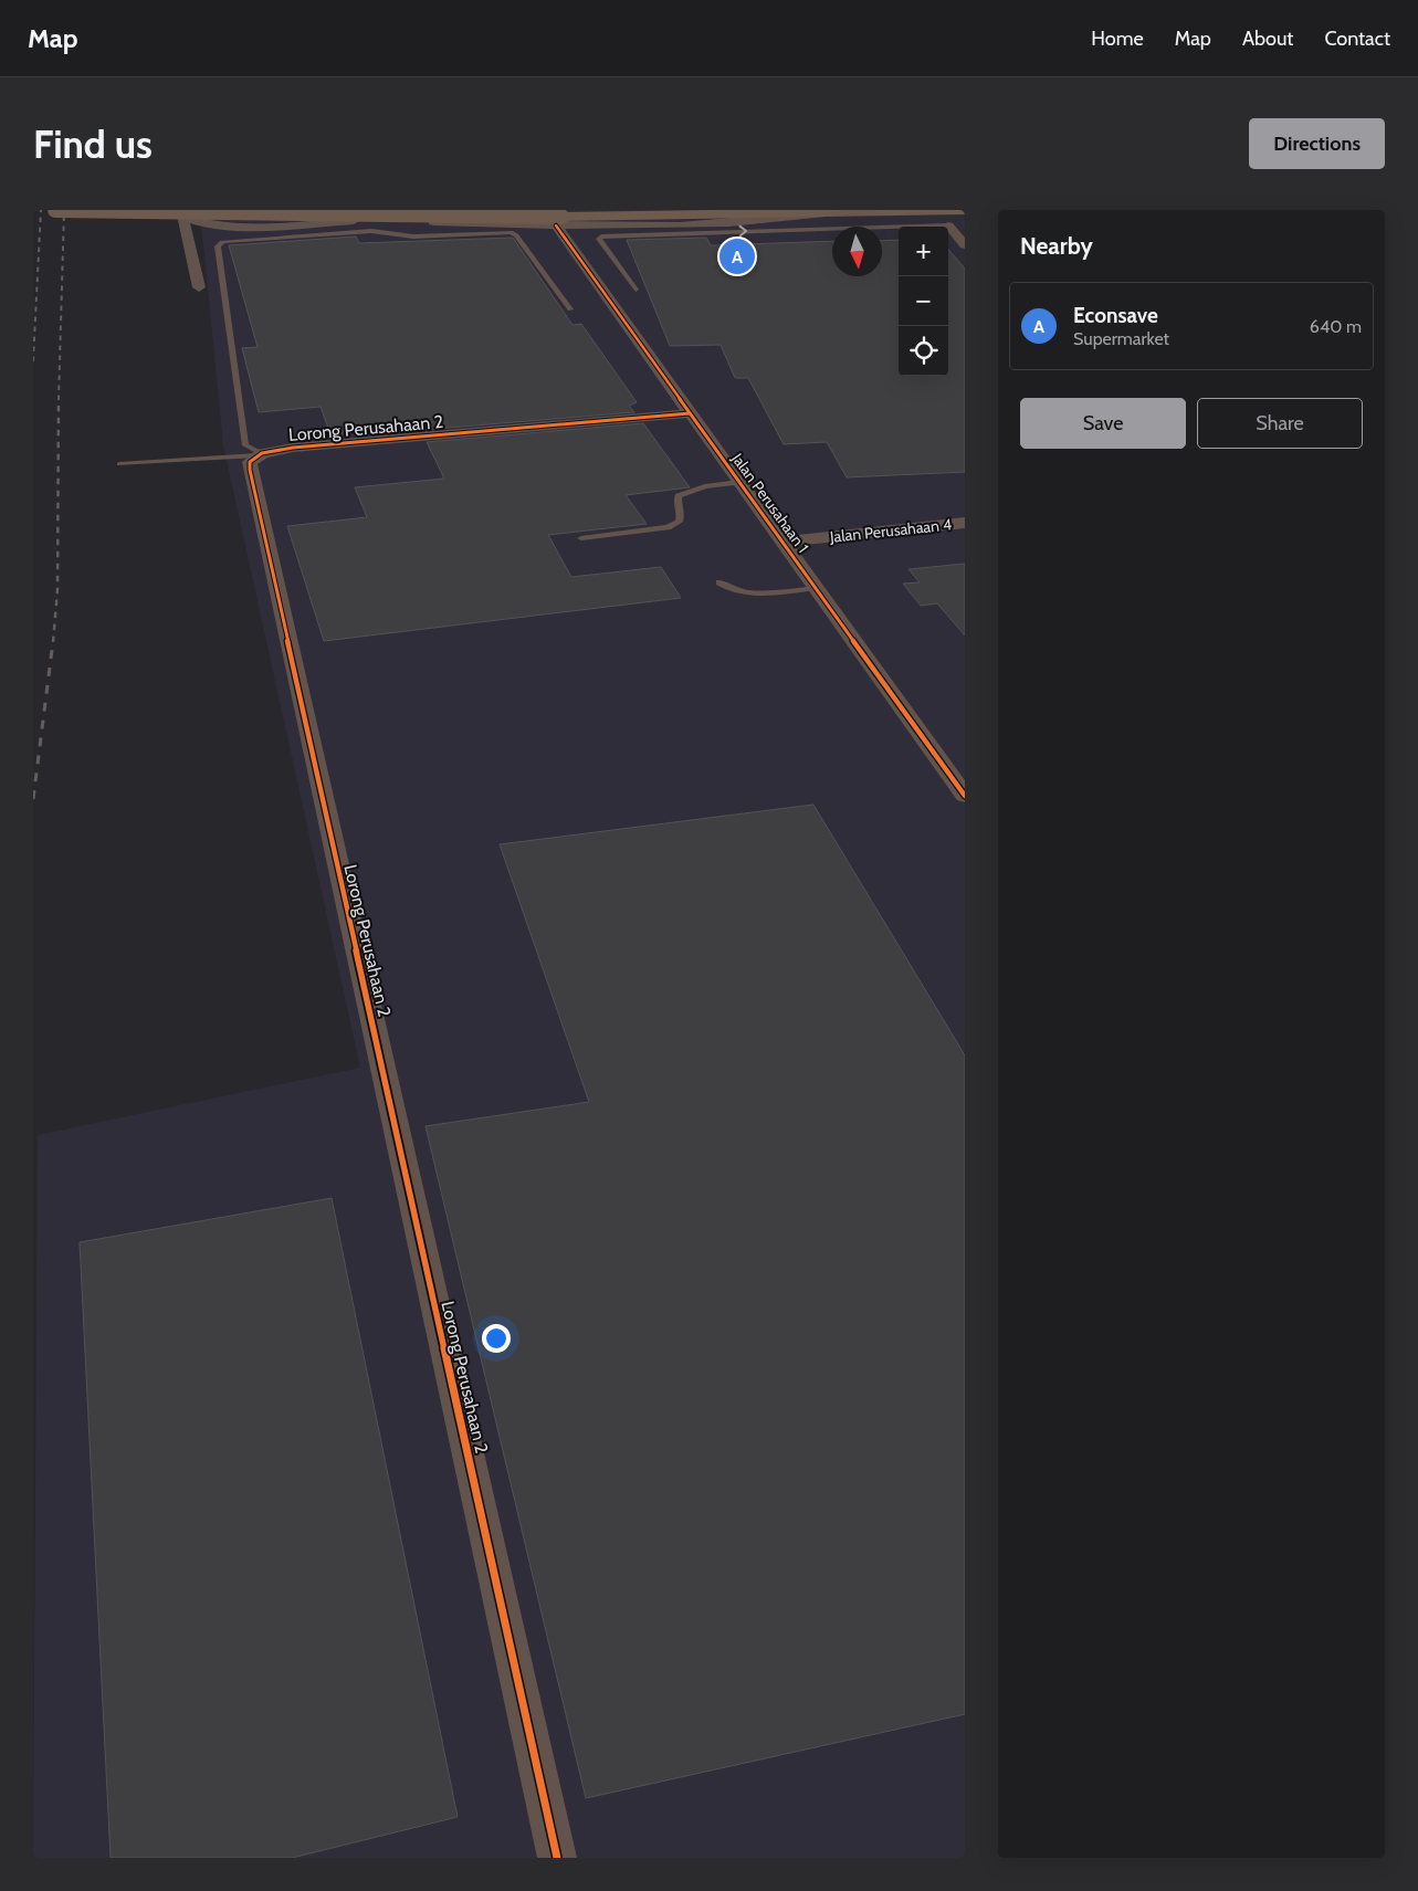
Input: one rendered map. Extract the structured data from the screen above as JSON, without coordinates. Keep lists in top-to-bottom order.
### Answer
{
  "streets": {
    "street": ["Lorong Perusahaan 2", "Jalan Perusahaan 1", "Jalan Perusahaan 4"]
  },
  "crossings": [
    ["Lorong Perusahaan 2", "Jalan Perusahaan 1"],
    ["Jalan Perusahaan 1", "Jalan Perusahaan 4"]
  ],
  "north": "bottom",
  "page": {
    "header": "Map",
    "nav": [
      "Home",
      "Map",
      "About",
      "Contact"
    ],
    "buttons": [
      "Directions",
      ["Save", "Share"]
    ],
    "title": "Find us",
    "heading": "Nearby",
    "map_buttons": ["+", "−"],
    "pins": "A",
    "list": [
      {
        "mark": "A",
        "name": "Econsave",
        "note": "Supermarket",
        "value": "640 m"
      }
    ]
  }
}
